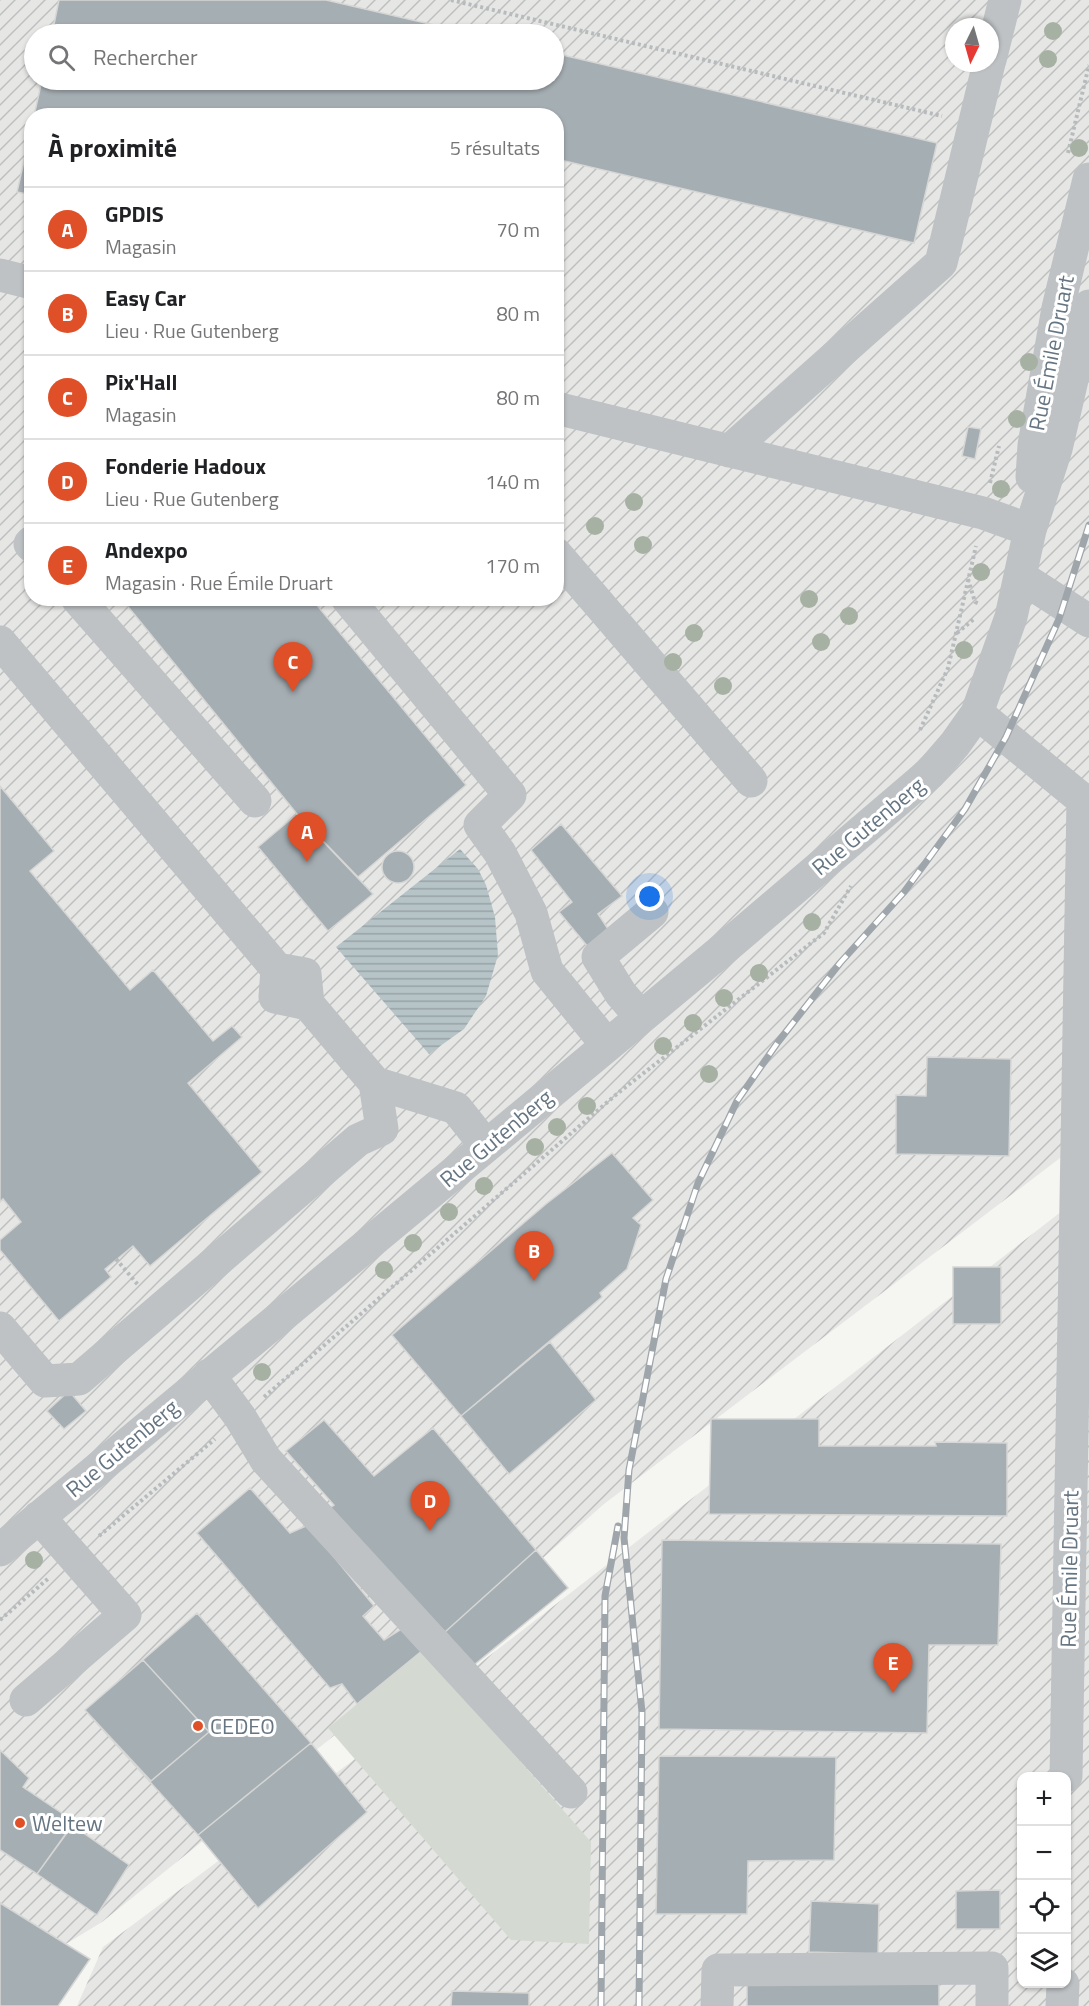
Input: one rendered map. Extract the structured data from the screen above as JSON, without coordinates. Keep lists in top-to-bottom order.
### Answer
{
  "streets": {
    "street": ["Rue Émile Druart", "Rue Gutenberg"]
  },
  "crossings": [
    ["Rue Émile Druart", "Rue Gutenberg"]
  ],
  "places": ["CEDEO", "Weltew"],
  "north": "bottom",
  "page": {
    "search": "Rechercher",
    "heading": ["À proximité", "5 résultats"],
    "list": [
      {
        "mark": "A",
        "name": "GPDIS",
        "note": "Magasin",
        "value": "70 m"
      },
      {
        "mark": "B",
        "name": "Easy Car",
        "note": "Lieu · Rue Gutenberg",
        "value": "80 m"
      },
      {
        "mark": "C",
        "name": "Pix'Hall",
        "note": "Magasin",
        "value": "80 m"
      },
      {
        "mark": "D",
        "name": "Fonderie Hadoux",
        "note": "Lieu · Rue Gutenberg",
        "value": "140 m"
      },
      {
        "mark": "E",
        "name": "Andexpo",
        "note": "Magasin · Rue Émile Druart",
        "value": "170 m"
      }
    ],
    "pins": [
      "C",
      "A",
      "B",
      "D",
      "E"
    ],
    "map_buttons": ["+", "−"]
  }
}
